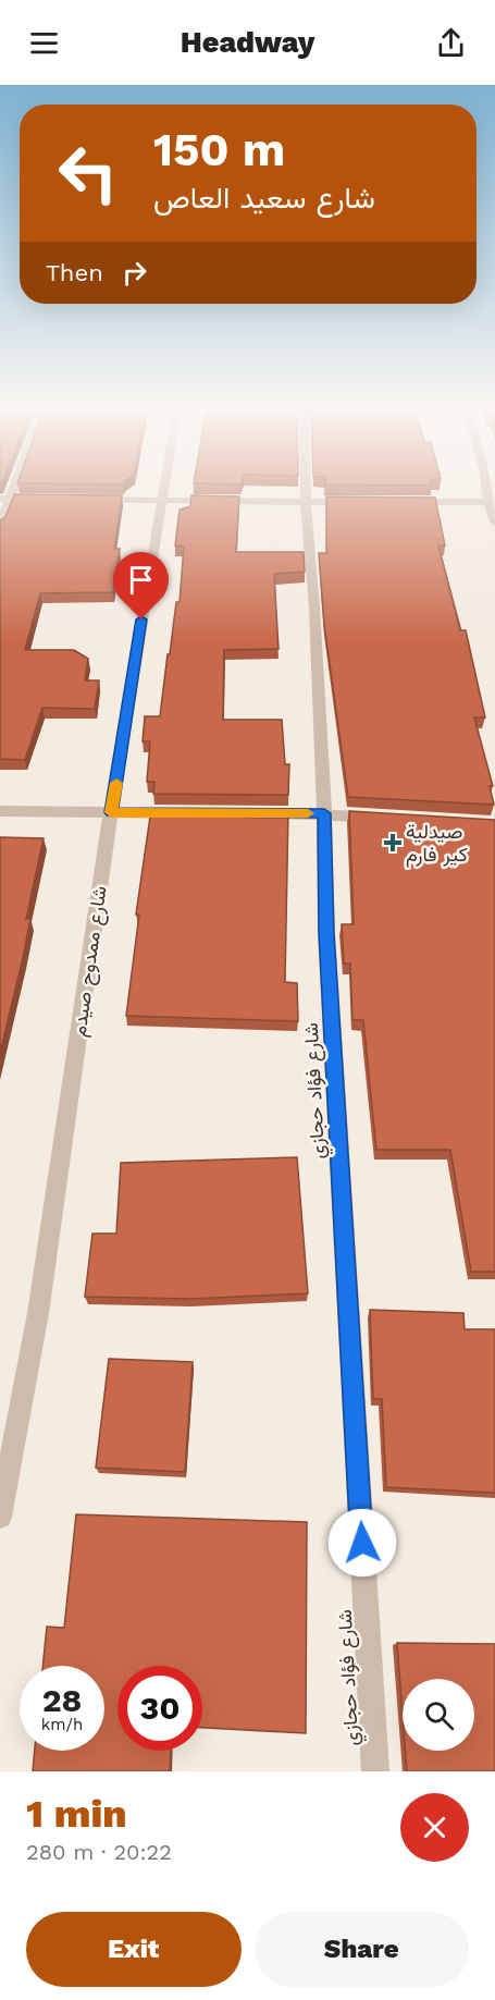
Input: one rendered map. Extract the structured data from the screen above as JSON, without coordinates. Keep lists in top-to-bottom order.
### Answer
{
  "streets": {
    "street": ["شارع ممدوح صيدم", "شارع فؤاد حجازي"]
  },
  "places": {
    "health": ["صيدلية كير فارم"]
  },
  "page": {
    "header": "Headway",
    "turn": ["150 m", "شارع سعيد العاص"],
    "then": "Then",
    "speed": "28 km/h",
    "limit": "30",
    "heading": ["1 min", "280 m · 20:22"],
    "buttons": ["Exit", "Share"]
  }
}
